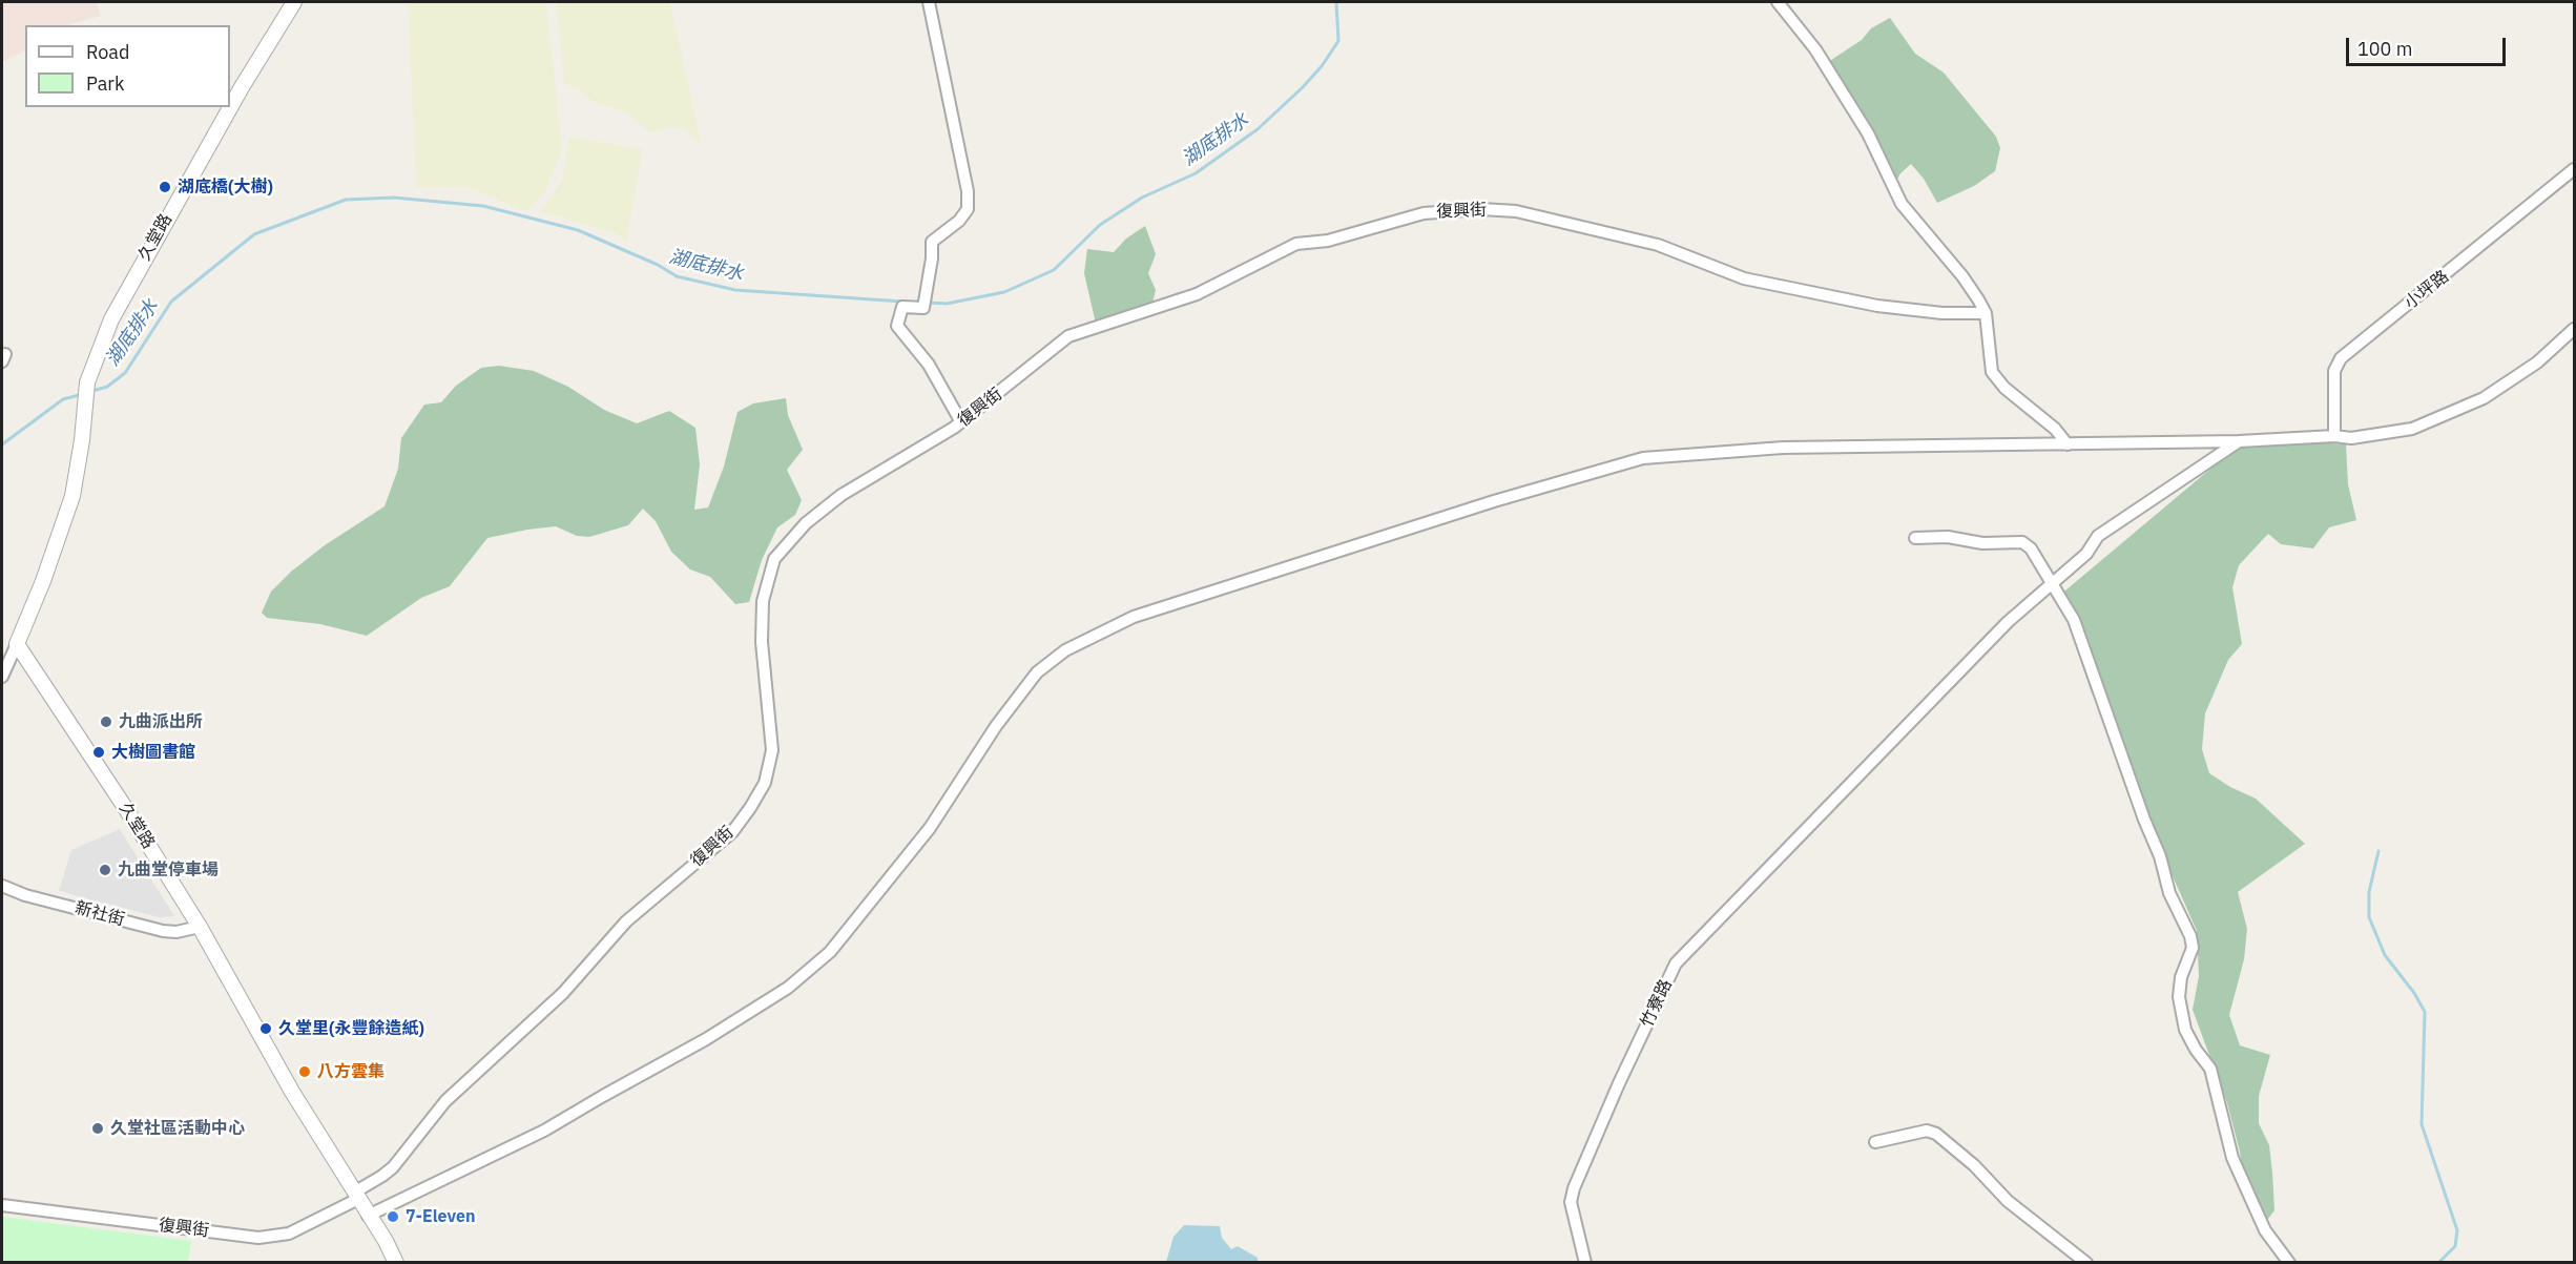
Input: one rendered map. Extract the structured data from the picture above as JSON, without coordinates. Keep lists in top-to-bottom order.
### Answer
{
  "streets": {
    "street": [
      "復興街",
      "久堂路",
      "小坪路",
      "新社街",
      "竹寮路"
    ]
  },
  "crossings": [
    ["復興街", "久堂路"],
    ["久堂路", "新社街"]
  ],
  "water": ["湖底排水"],
  "places": [
    "湖底橋(大樹)",
    "九曲派出所",
    "大樹圖書館",
    "九曲堂停車場",
    "久堂里(永豐餘造紙)",
    "八方雲集",
    "久堂社區活動中心",
    "7-Eleven"
  ],
  "legend": ["Road", "Park"],
  "scale_bar": "100 m"
}
